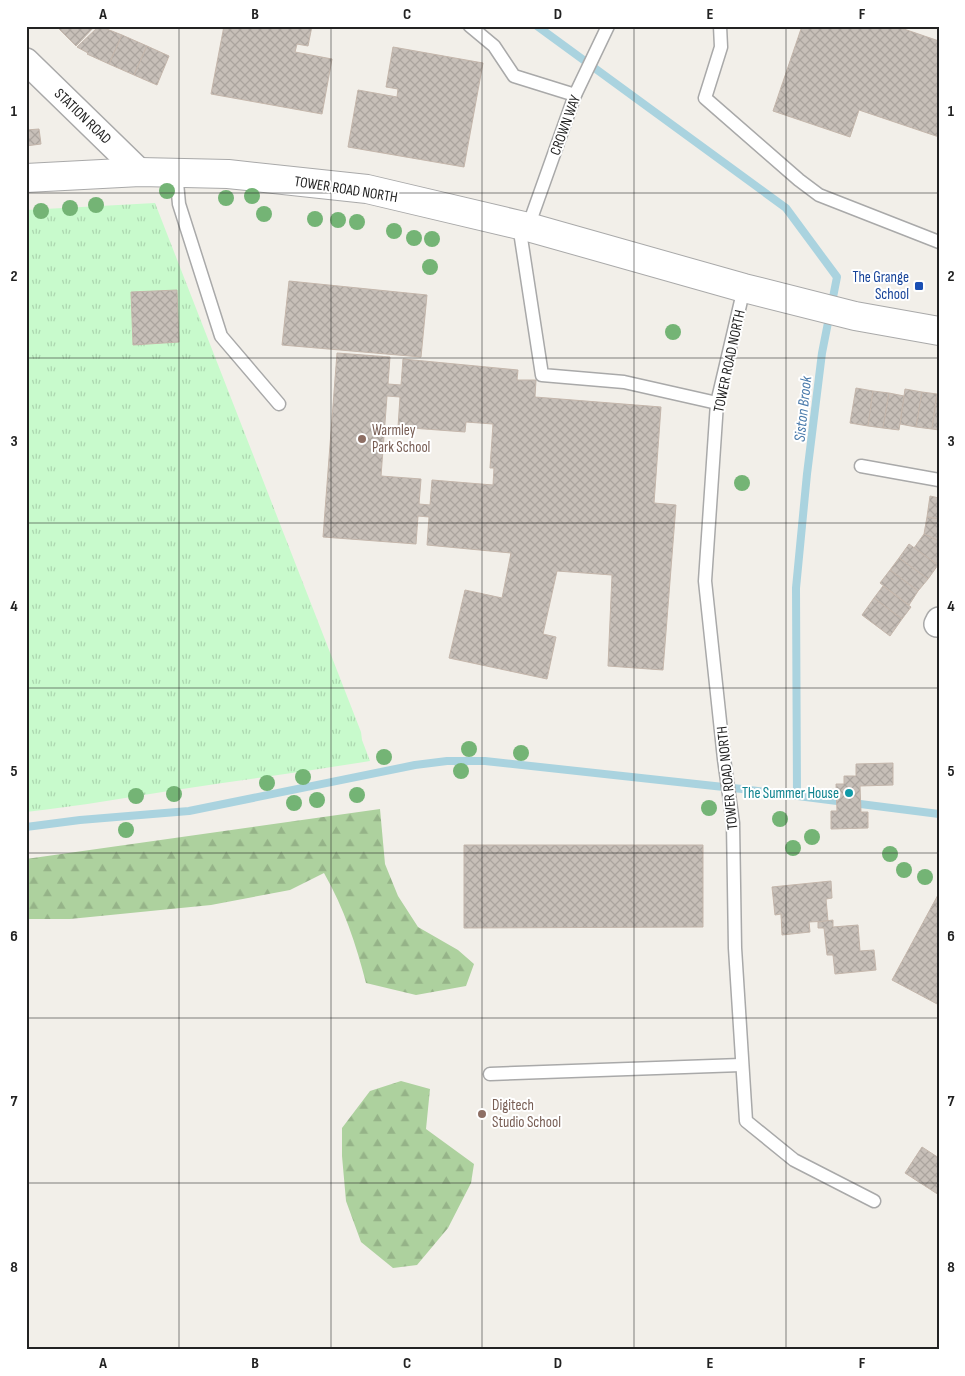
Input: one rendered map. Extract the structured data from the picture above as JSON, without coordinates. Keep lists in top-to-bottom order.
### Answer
{
  "streets": {
    "street": ["STATION ROAD", "TOWER ROAD NORTH"],
    "lane": ["CROWN WAY"]
  },
  "crossings": [
    ["STATION ROAD", "TOWER ROAD NORTH"],
    ["CROWN WAY", "TOWER ROAD NORTH"]
  ],
  "water": ["Siston Brook"],
  "places": {
    "transit": ["The Grange School"],
    "other": ["Warmley Park School", "The Summer House", "Digitech Studio School"]
  },
  "grid": {
    "columns": [
      "A",
      "B",
      "C",
      "D",
      "E",
      "F"
    ],
    "rows": [
      "1",
      "2",
      "3",
      "4",
      "5",
      "6",
      "7",
      "8"
    ]
  }
}
